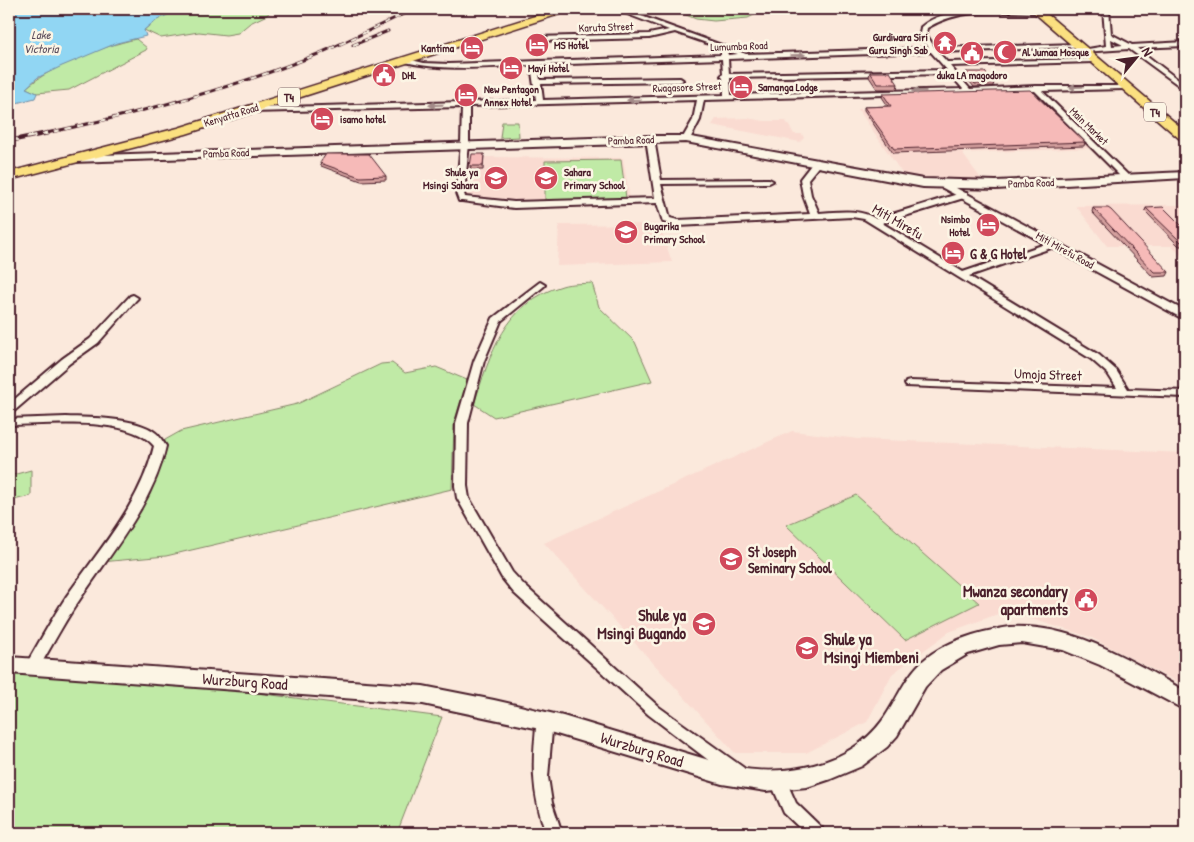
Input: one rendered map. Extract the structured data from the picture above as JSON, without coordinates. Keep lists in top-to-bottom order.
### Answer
{
  "streets": {
    "highway": ["T4", "Kenyatta Road"],
    "main road": ["Pamba Road", "Wurzburg Road"],
    "street": [
      "Karuta Street",
      "Lumumba Road",
      "Rwagasore Street",
      "Main Market",
      "Miti Mirefu",
      "Miti Mirefu Road",
      "Umoja Street"
    ]
  },
  "crossings": [
    ["Karuta Street", "Lumumba Road"],
    ["Lumumba Road", "T4"],
    ["Lumumba Road", "Kenyatta Road"],
    ["Rwagasore Street", "T4"],
    ["Rwagasore Street", "Kenyatta Road"],
    ["Rwagasore Street", "Main Market"],
    ["Kenyatta Road", "Pamba Road"],
    ["Main Market", "Pamba Road"],
    ["Pamba Road", "Miti Mirefu"],
    ["Pamba Road", "Miti Mirefu Road"],
    ["Miti Mirefu", "Umoja Street"]
  ],
  "water": ["Lake Victoria"],
  "places": {
    "temple": ["Gurdiwara Siri Guru Singh Sab"],
    "hotel": [
      "MS Hotel",
      "Kantima",
      "Mayi Hotel",
      "Samanga Lodge",
      "New Pentagon Annex Hotel",
      "isamo hotel",
      "Nsimbo Hotel",
      "G & G Hotel"
    ],
    "mosque": ["Al Jumaa Mosque"],
    "public building": ["duka LA magodoro", "DHL", "Mwanza secondary apartments"],
    "school or university": [
      "Shule ya Msingi Sahara",
      "Sahara Primary School",
      "Bugarika Primary School",
      "St Joseph Seminary School",
      "Shule ya Msingi Bugando",
      "Shule ya Msingi Miembeni"
    ]
  },
  "north": "top right"
}
